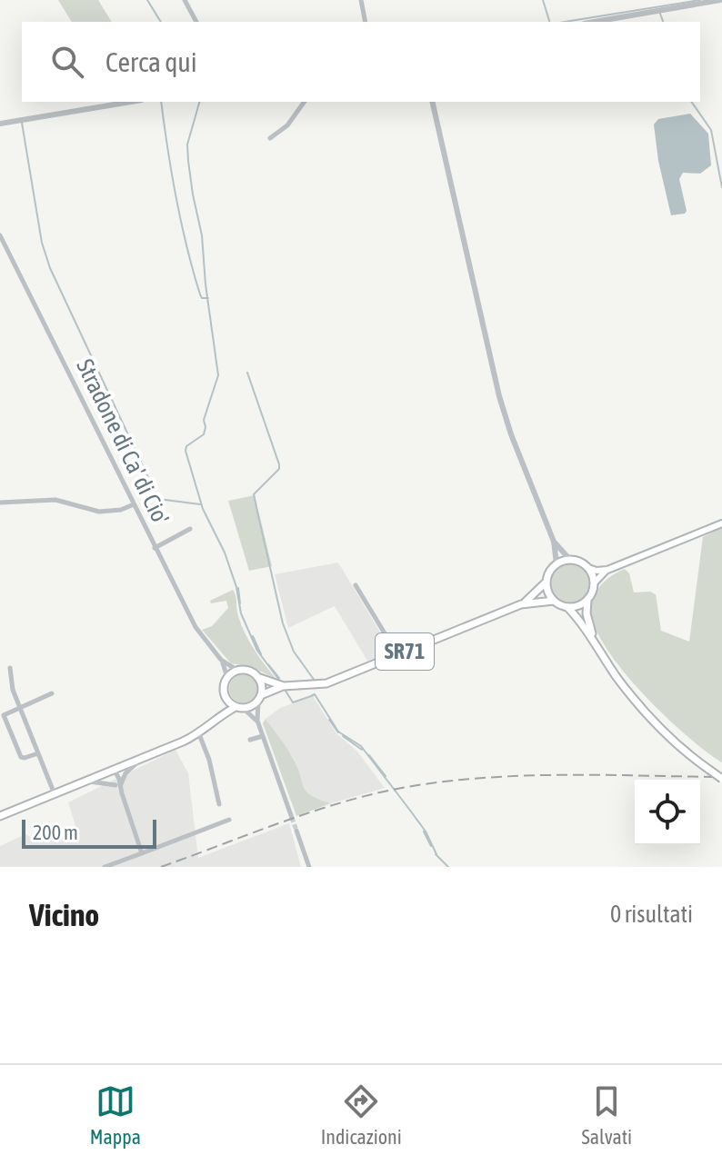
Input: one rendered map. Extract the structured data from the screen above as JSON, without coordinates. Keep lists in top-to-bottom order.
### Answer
{
  "streets": {
    "main road": ["SR71"],
    "street": ["Stradone di Ca' di Cio'"]
  },
  "scale_bar": "200 m",
  "page": {
    "search": "Cerca qui",
    "scale": "200 m",
    "heading": ["Vicino", "0 risultati"],
    "nav": ["Mappa", "Indicazioni", "Salvati"]
  }
}
